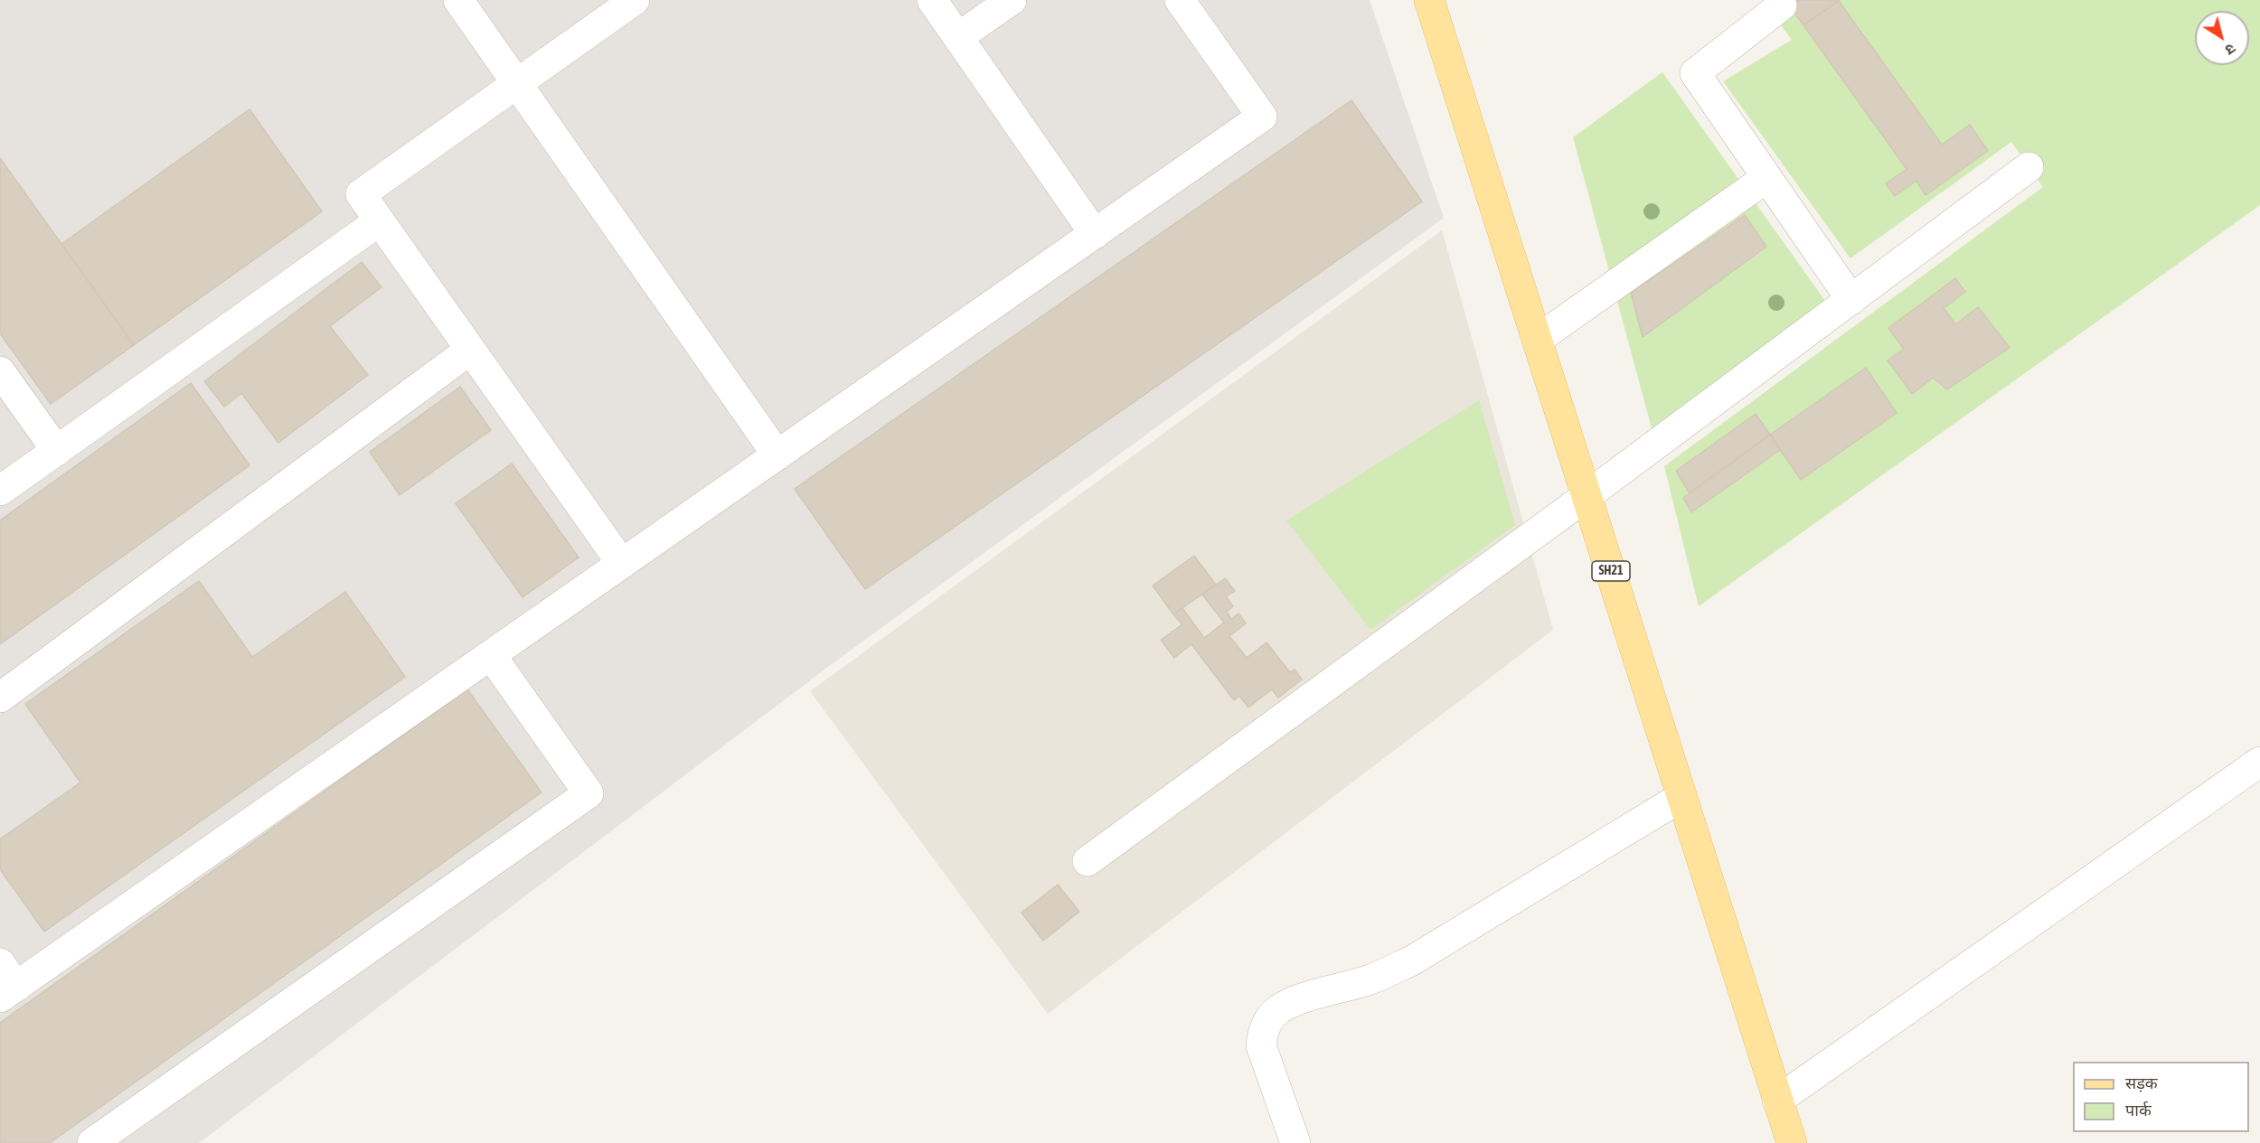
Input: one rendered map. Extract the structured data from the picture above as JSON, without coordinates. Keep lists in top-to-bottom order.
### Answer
{
  "streets": {
    "main road": ["SH21"]
  },
  "legend": ["सड़क", "पार्क"],
  "north": "bottom right"
}
